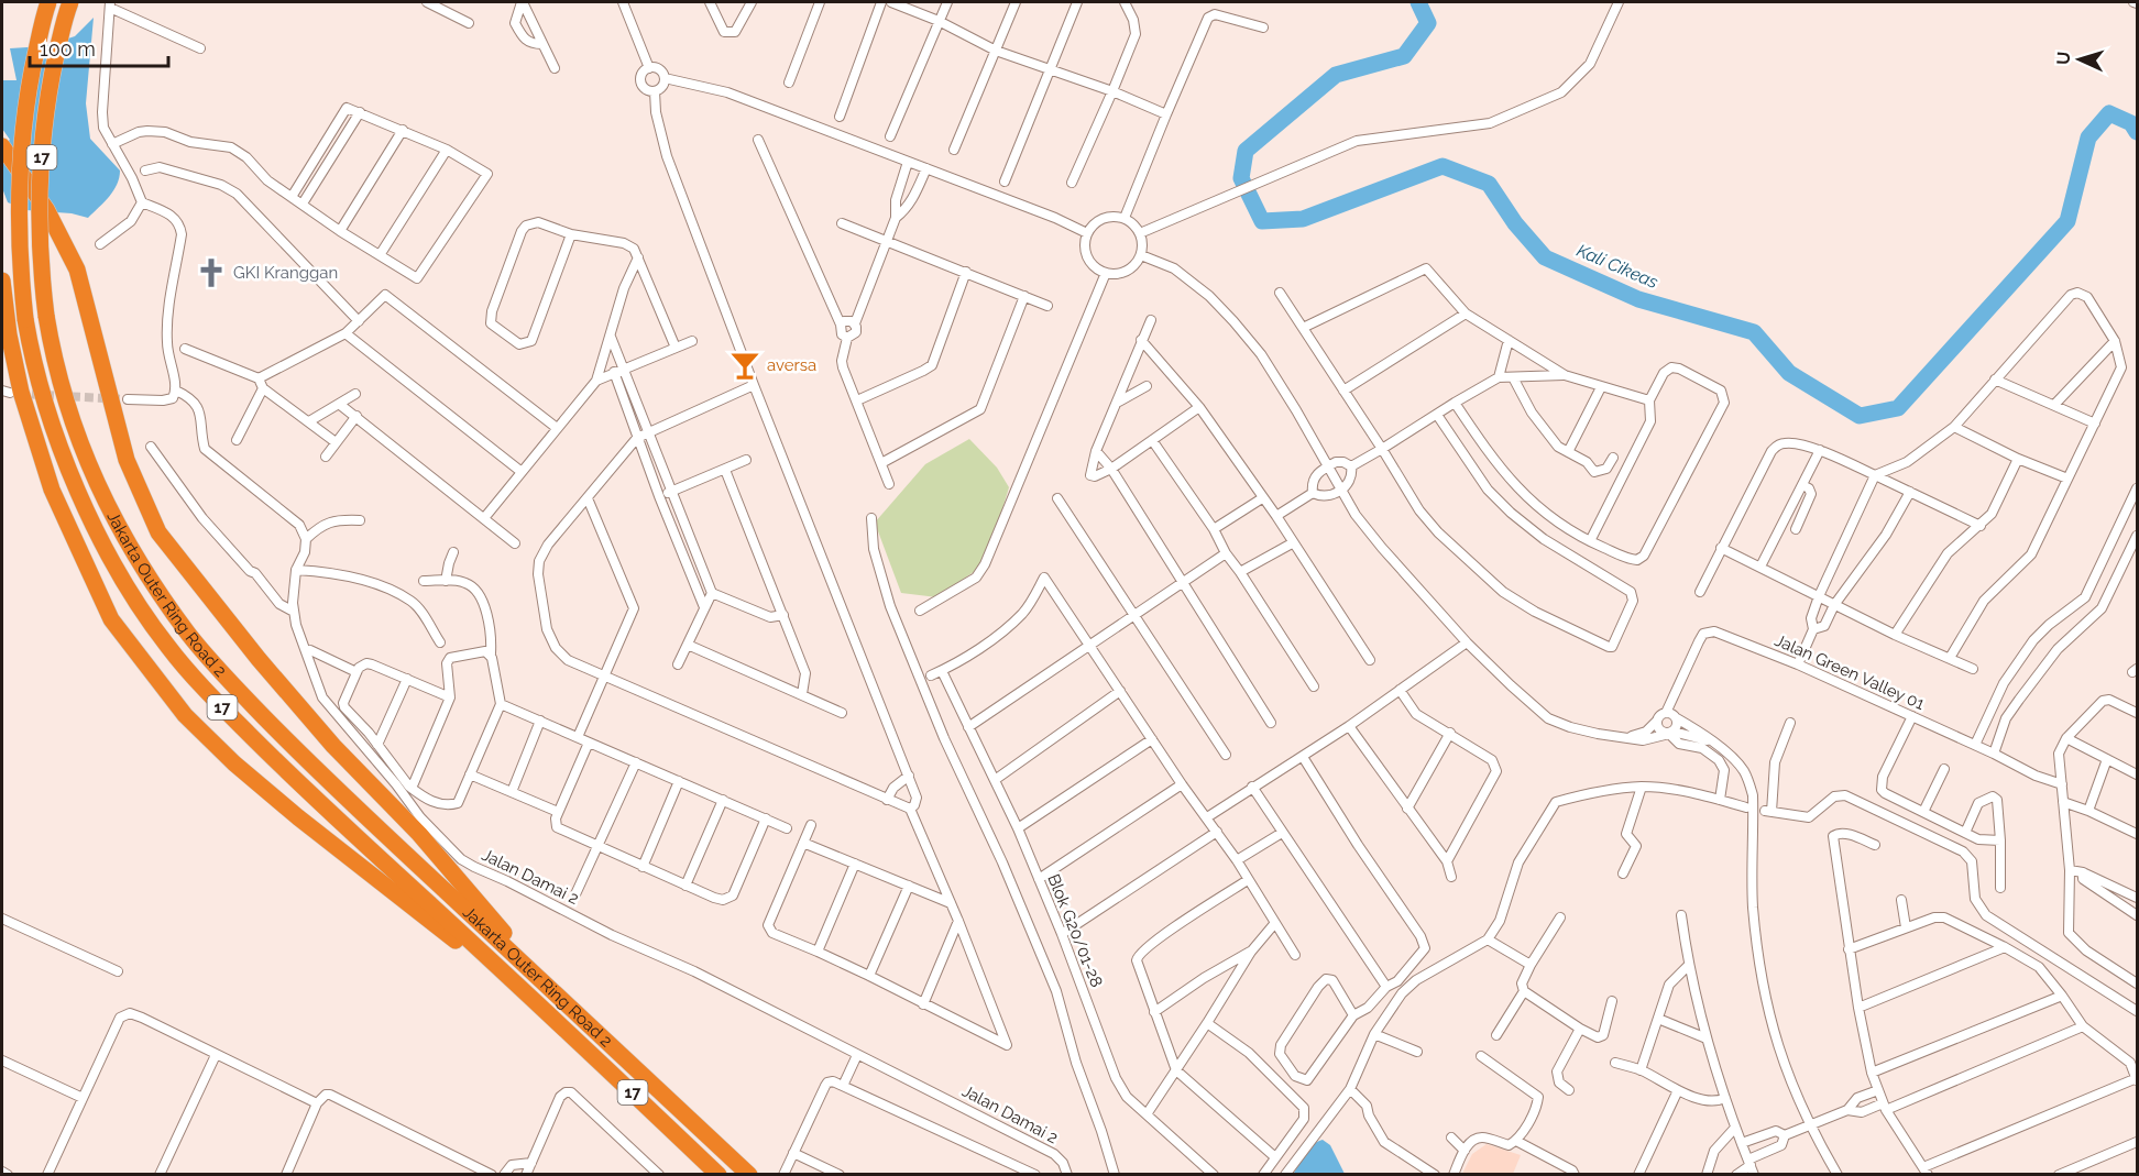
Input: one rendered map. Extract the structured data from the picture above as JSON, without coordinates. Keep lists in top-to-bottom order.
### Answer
{
  "streets": {
    "highway": ["17", "Jakarta Outer Ring Road 2"],
    "street": ["Jalan Green Valley 01", "Jalan Damai 2", "Blok G20/01-28"]
  },
  "water": ["Kali Cikeas"],
  "places": {
    "church": ["GKI Kranggan"],
    "bar": ["aversa"]
  },
  "scale_bar": "100 m",
  "north": "left"
}
